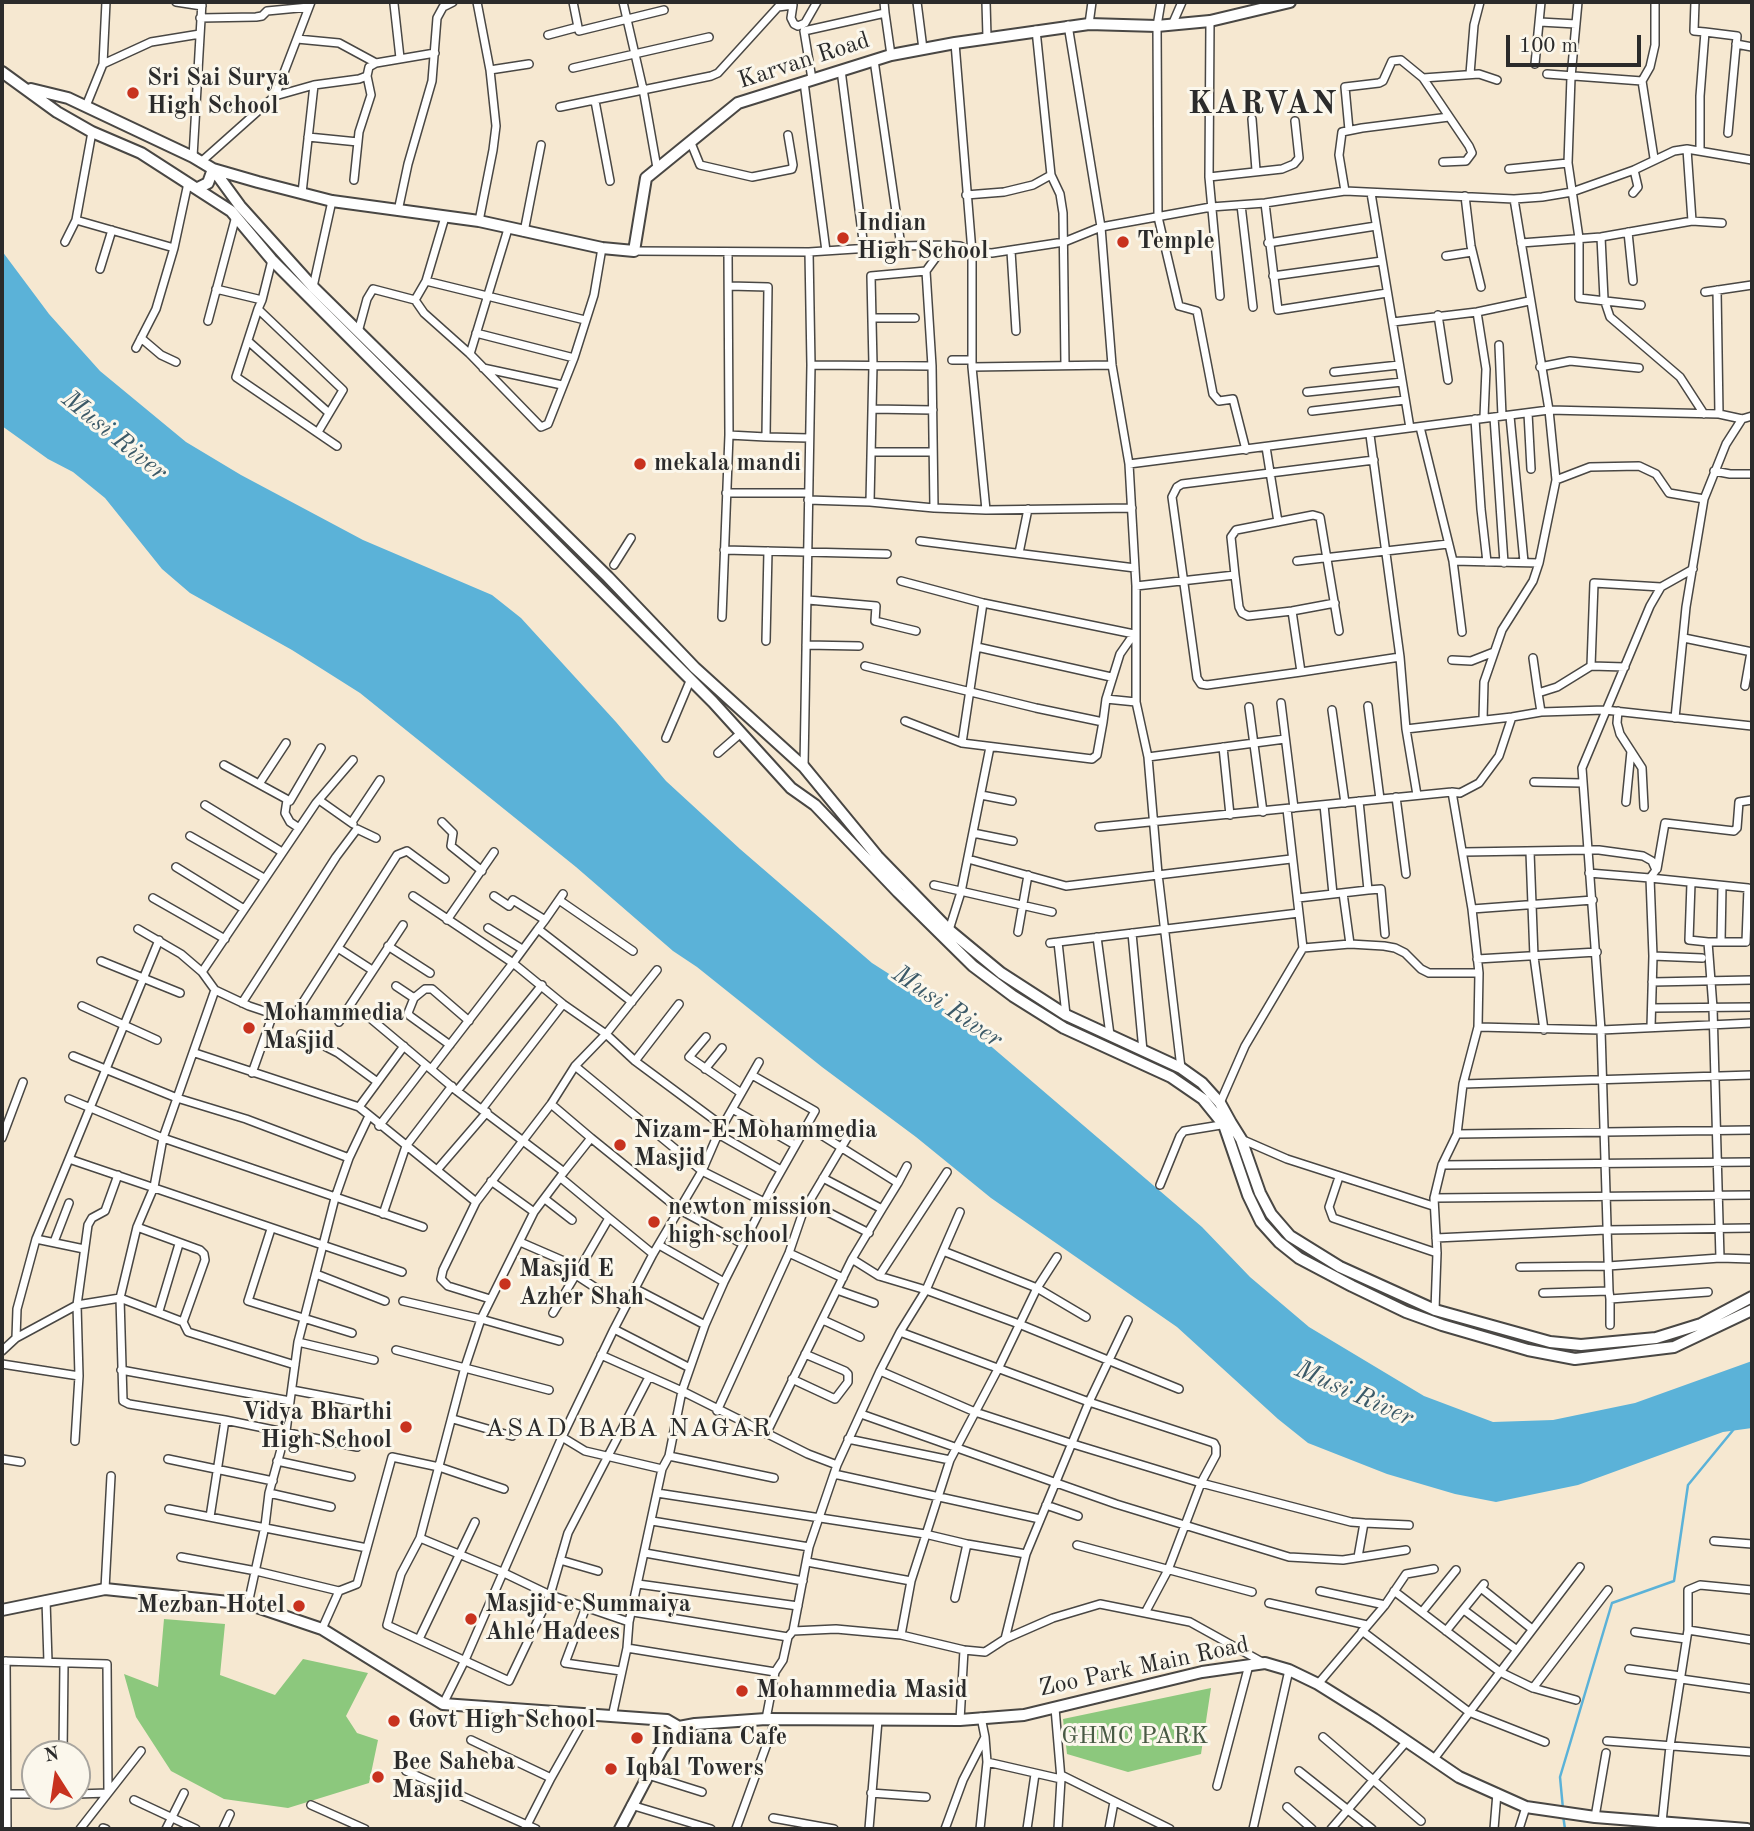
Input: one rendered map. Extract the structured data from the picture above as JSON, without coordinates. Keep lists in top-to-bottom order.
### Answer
{
  "streets": {
    "street": ["Karvan Road", "Zoo Park Main Road"]
  },
  "districts": ["KARVAN", "ASAD BABA NAGAR"],
  "water": ["Musi River"],
  "parks": ["GHMC PARK"],
  "places": [
    "Sri Sai Surya High School",
    "Indian High School",
    "Temple",
    "mekala mandi",
    "Mohammedia Masjid",
    "Nizam-E-Mohammedia Masjid",
    "newton mission high school",
    "Masjid E Azher Shah",
    "Vidya Bharthi High School",
    "Mezban Hotel",
    "Masjid e Summaiya Ahle Hadees",
    "Mohammedia Masid",
    "Govt High School",
    "Indiana Cafe",
    "Iqbal Towers",
    "Bee Saheba Masjid"
  ],
  "scale_bar": "100 m",
  "north": "top"
}
